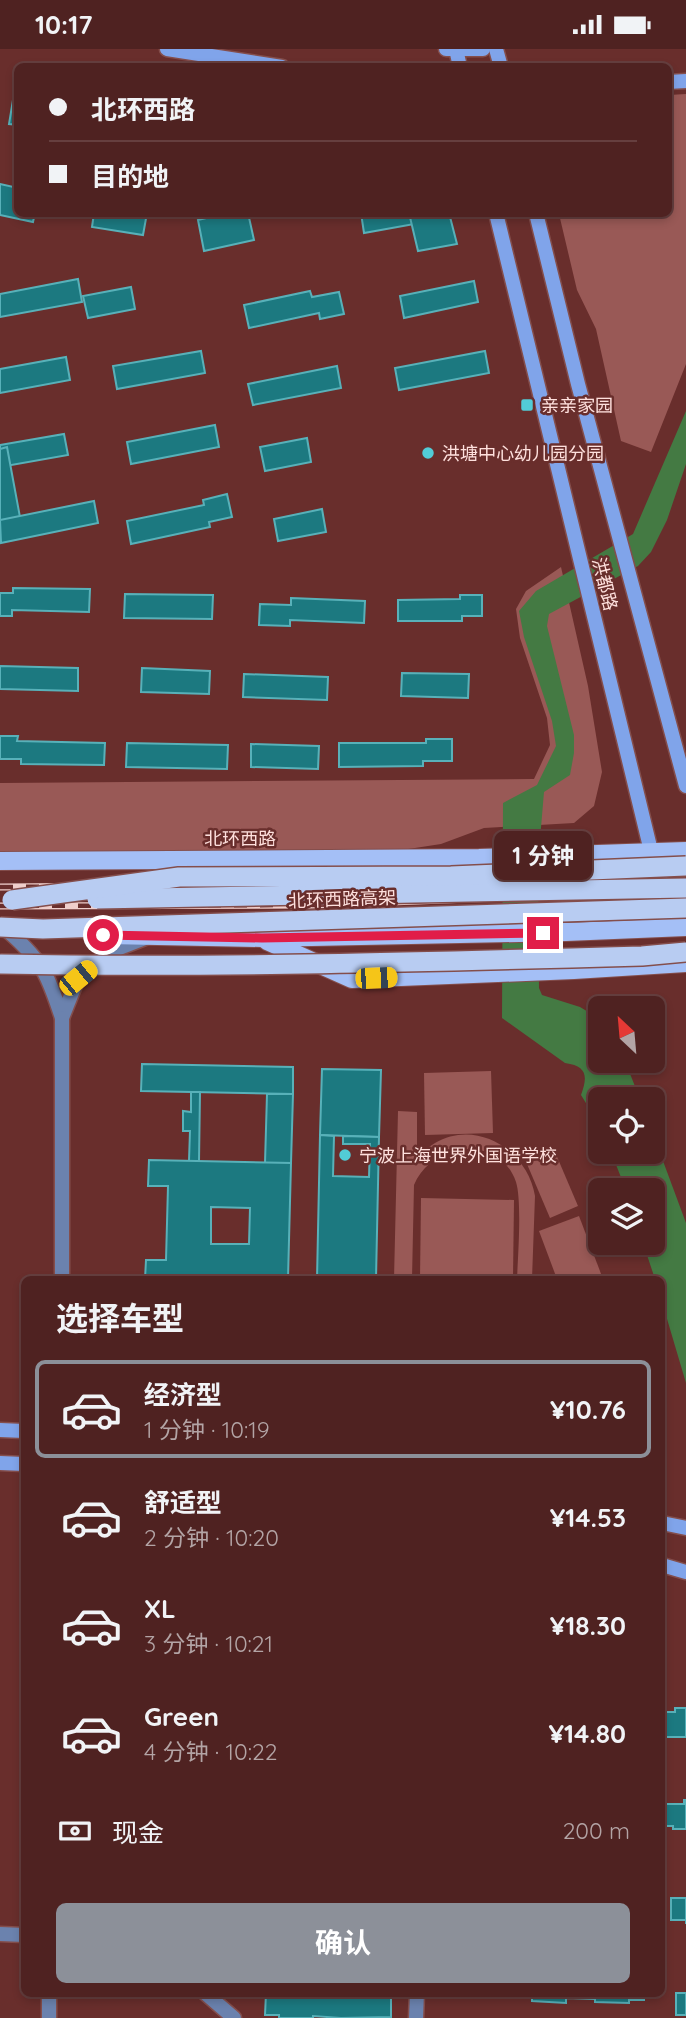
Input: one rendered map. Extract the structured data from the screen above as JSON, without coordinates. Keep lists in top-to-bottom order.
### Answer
{
  "streets": {
    "highway": ["北环西路高架"],
    "main road": ["洪都路", "北环西路"]
  },
  "crossings": [
    ["洪都路", "北环西路"]
  ],
  "places": {
    "transit": ["亲亲家园"],
    "other": ["洪塘中心幼儿园分园", "宁波上海世界外国语学校"]
  },
  "north": "top left",
  "page": {
    "status": "10:17",
    "banner": ["北环西路", "目的地"],
    "bubble": "1 分钟",
    "heading": "选择车型",
    "list": [
      {
        "name": "经济型",
        "note": "1 分钟 · 10:19",
        "value": "¥10.76"
      },
      {
        "name": "舒适型",
        "note": "2 分钟 · 10:20",
        "value": "¥14.53"
      },
      {
        "name": "XL",
        "note": "3 分钟 · 10:21",
        "value": "¥18.30"
      },
      {
        "name": "Green",
        "note": "4 分钟 · 10:22",
        "value": "¥14.80"
      }
    ],
    "pay": ["现金", "200 m"],
    "buttons": "确认"
  }
}
